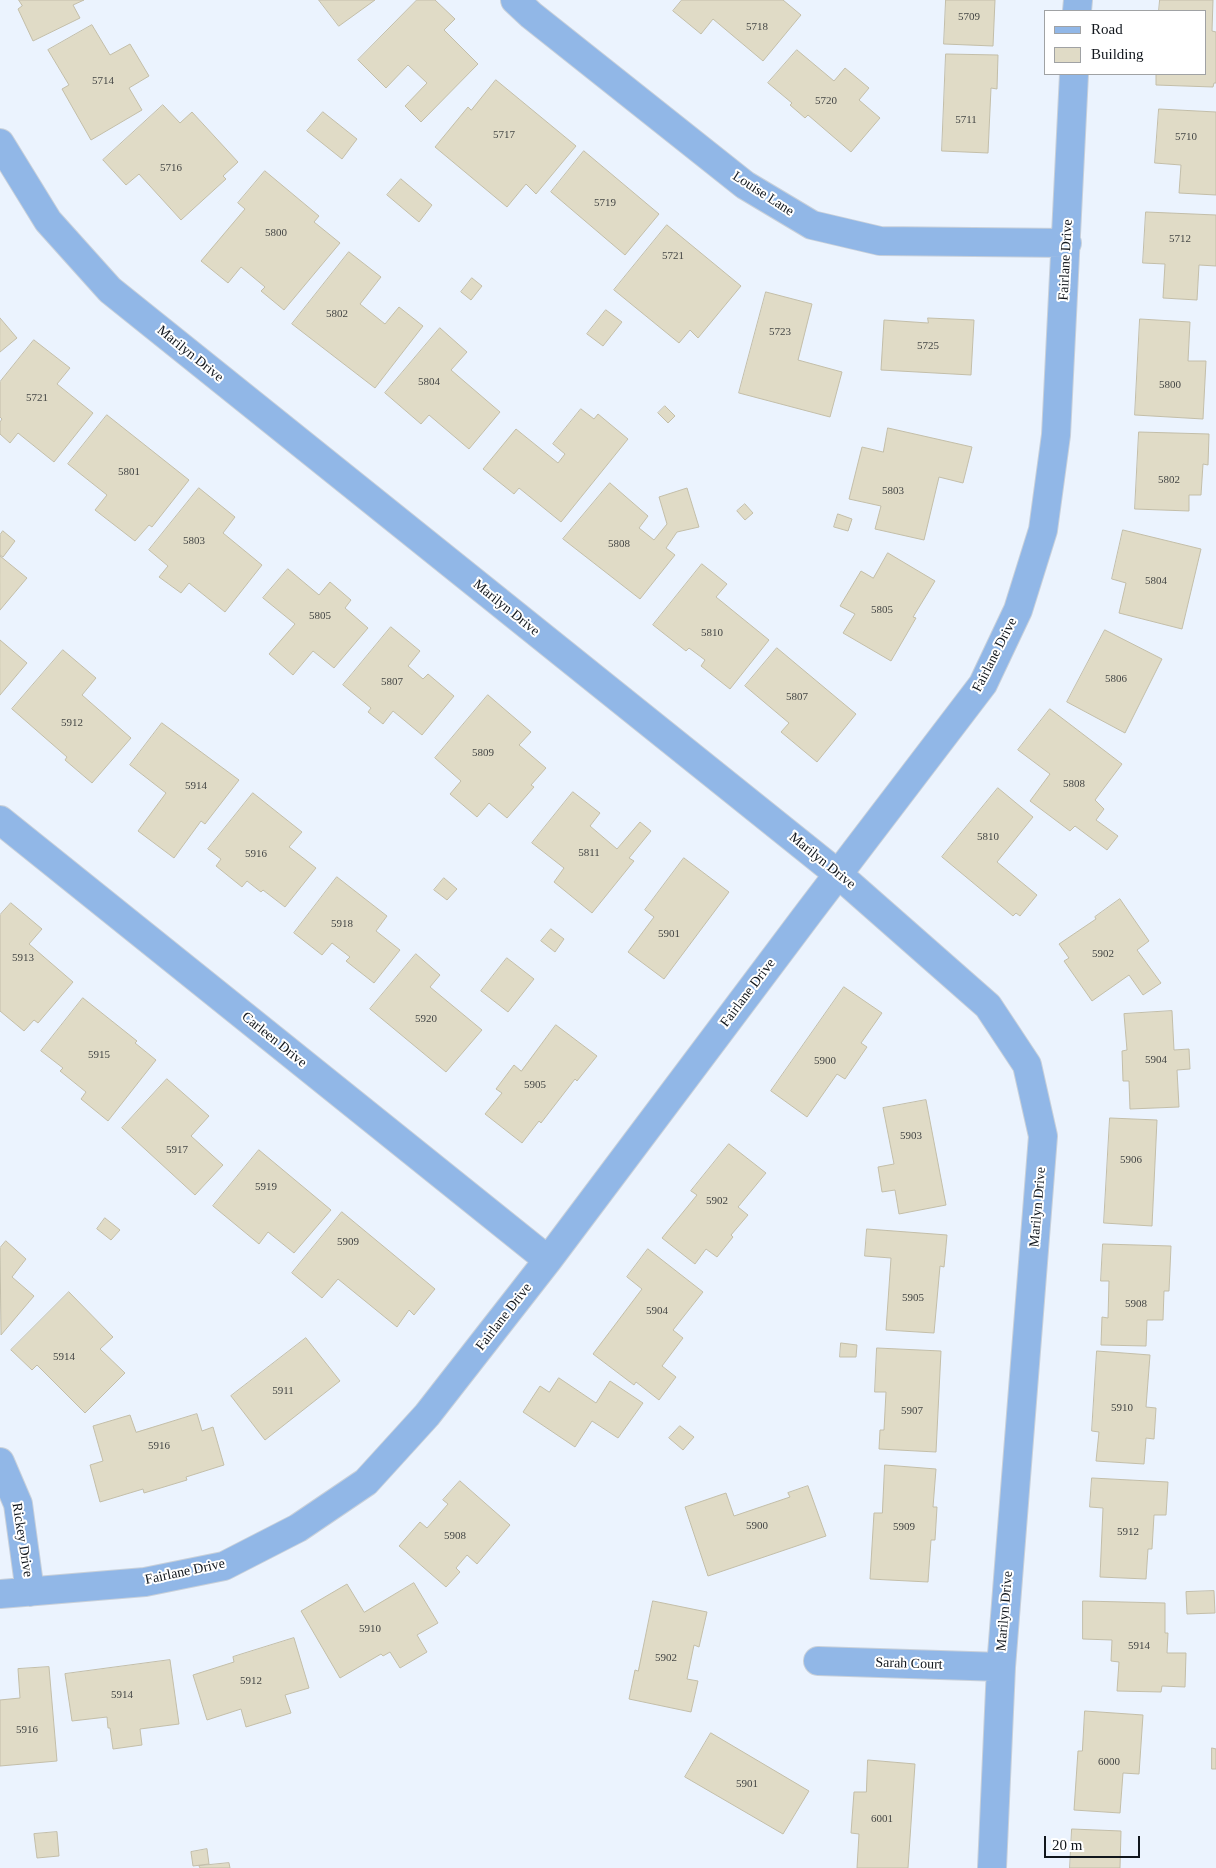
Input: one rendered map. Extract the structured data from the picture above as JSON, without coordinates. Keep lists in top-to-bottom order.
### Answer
{
  "streets": {
    "street": [
      "Louise Lane",
      "Fairlane Drive",
      "Marilyn Drive",
      "Carleen Drive",
      "Rickey Drive",
      "Sarah Court"
    ]
  },
  "crossings": [
    ["Louise Lane", "Fairlane Drive"],
    ["Fairlane Drive", "Marilyn Drive"],
    ["Fairlane Drive", "Carleen Drive"],
    ["Fairlane Drive", "Rickey Drive"],
    ["Marilyn Drive", "Sarah Court"]
  ],
  "house_numbers": [
    "5709",
    "5718",
    "5714",
    "5720",
    "5711",
    "5717",
    "5710",
    "5716",
    "5719",
    "5800",
    "5712",
    "5721",
    "5802",
    "5723",
    "5725",
    "5804",
    "5800",
    "5721",
    "5801",
    "5802",
    "5803",
    "5803",
    "5808",
    "5804",
    "5805",
    "5805",
    "5810",
    "5806",
    "5807",
    "5807",
    "5912",
    "5809",
    "5808",
    "5914",
    "5810",
    "5811",
    "5916",
    "5918",
    "5901",
    "5902",
    "5913",
    "5920",
    "5915",
    "5904",
    "5900",
    "5905",
    "5903",
    "5917",
    "5906",
    "5919",
    "5902",
    "5909",
    "5905",
    "5908",
    "5904",
    "5914",
    "5911",
    "5910",
    "5907",
    "5916",
    "5900",
    "5909",
    "5912",
    "5908",
    "5910",
    "5914",
    "5902",
    "5912",
    "5914",
    "5916",
    "6000",
    "5901",
    "6001"
  ],
  "legend": ["Road", "Building"],
  "scale_bar": "20 m"
}
